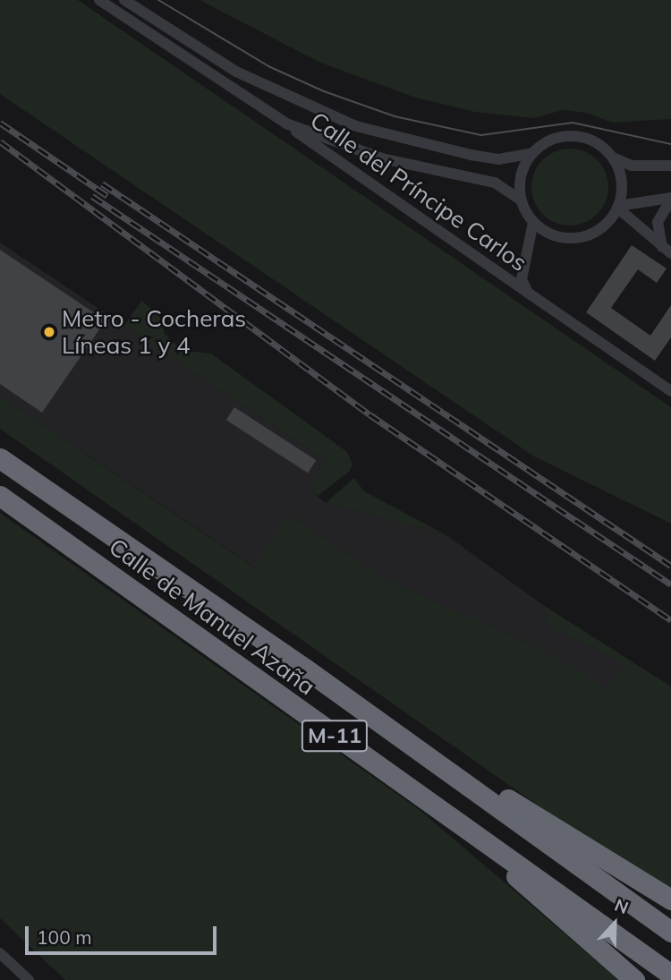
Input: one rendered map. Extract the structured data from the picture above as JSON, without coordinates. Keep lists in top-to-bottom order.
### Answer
{
  "streets": {
    "highway": ["Calle de Manuel Azaña", "M-11"],
    "street": ["Calle del Príncipe Carlos"]
  },
  "places": ["Metro - Cocheras Líneas 1 y 4"],
  "scale_bar": "100 m",
  "north": "top"
}
